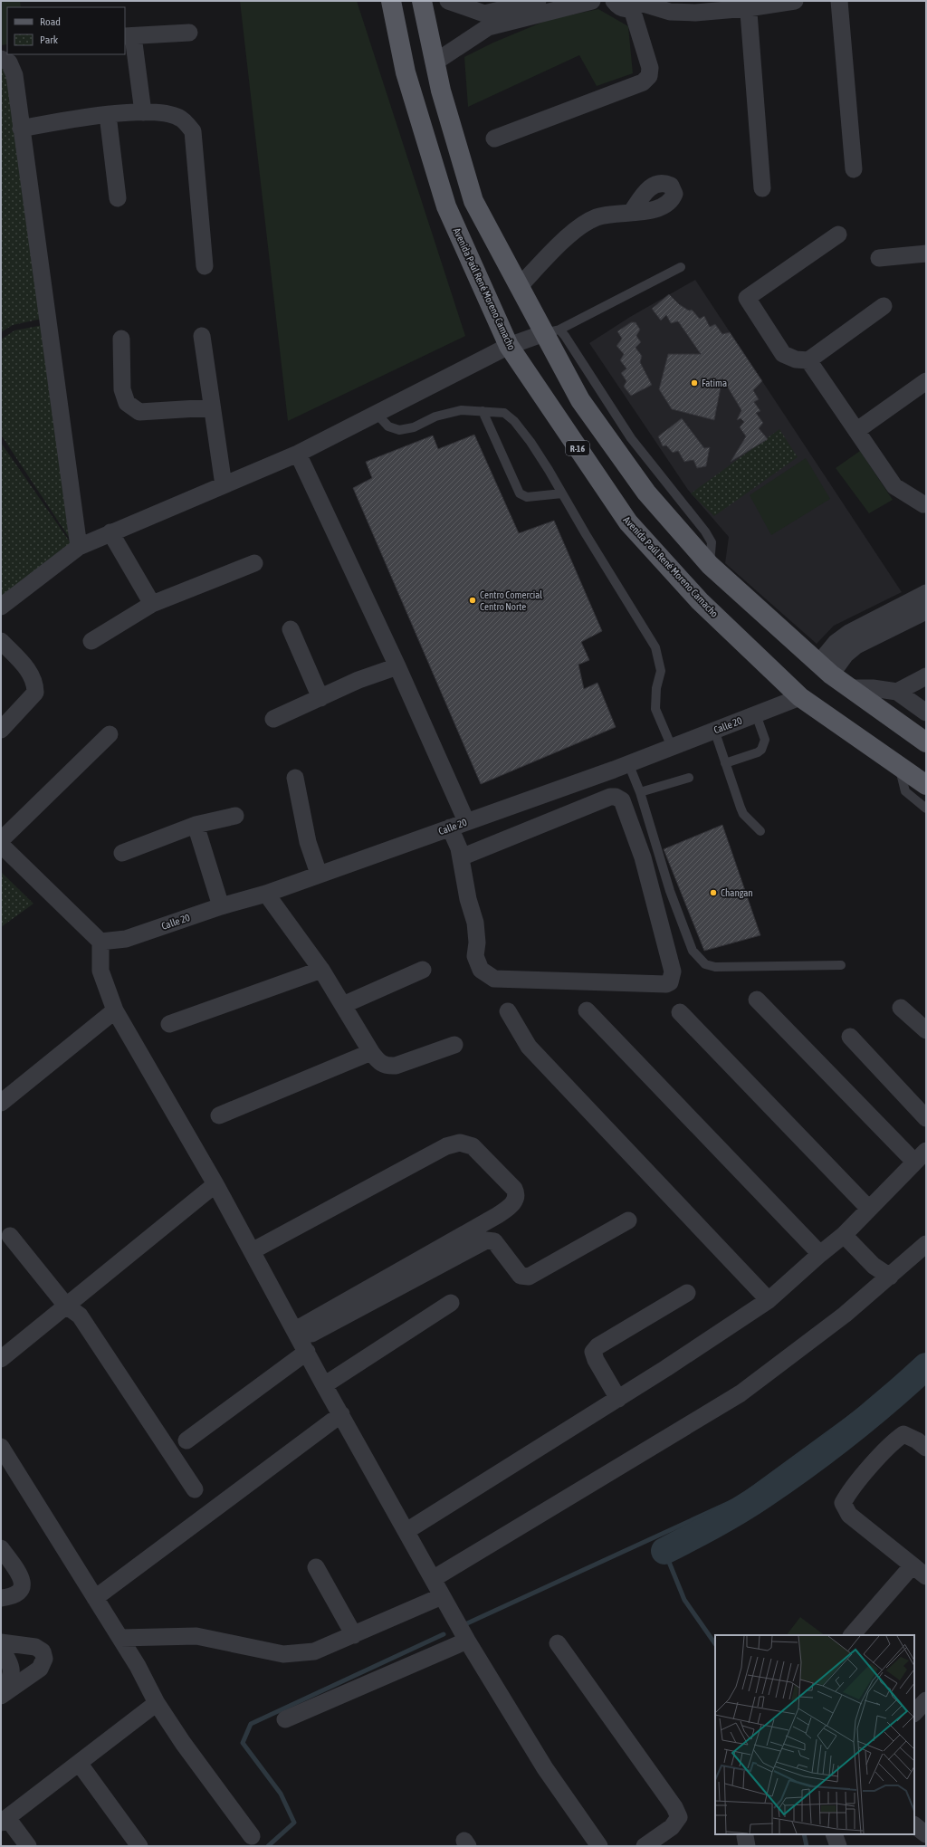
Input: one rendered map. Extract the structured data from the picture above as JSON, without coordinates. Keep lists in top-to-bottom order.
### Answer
{
  "streets": {
    "main road": ["Avenida Paúl René Moreno Camacho", "R-16"],
    "street": ["Calle 20"]
  },
  "crossings": [
    ["Avenida Paúl René Moreno Camacho", "Calle 20"]
  ],
  "places": ["Fatima", "Centro Comercial Centro Norte", "Changan"],
  "legend": ["Road", "Park"]
}
